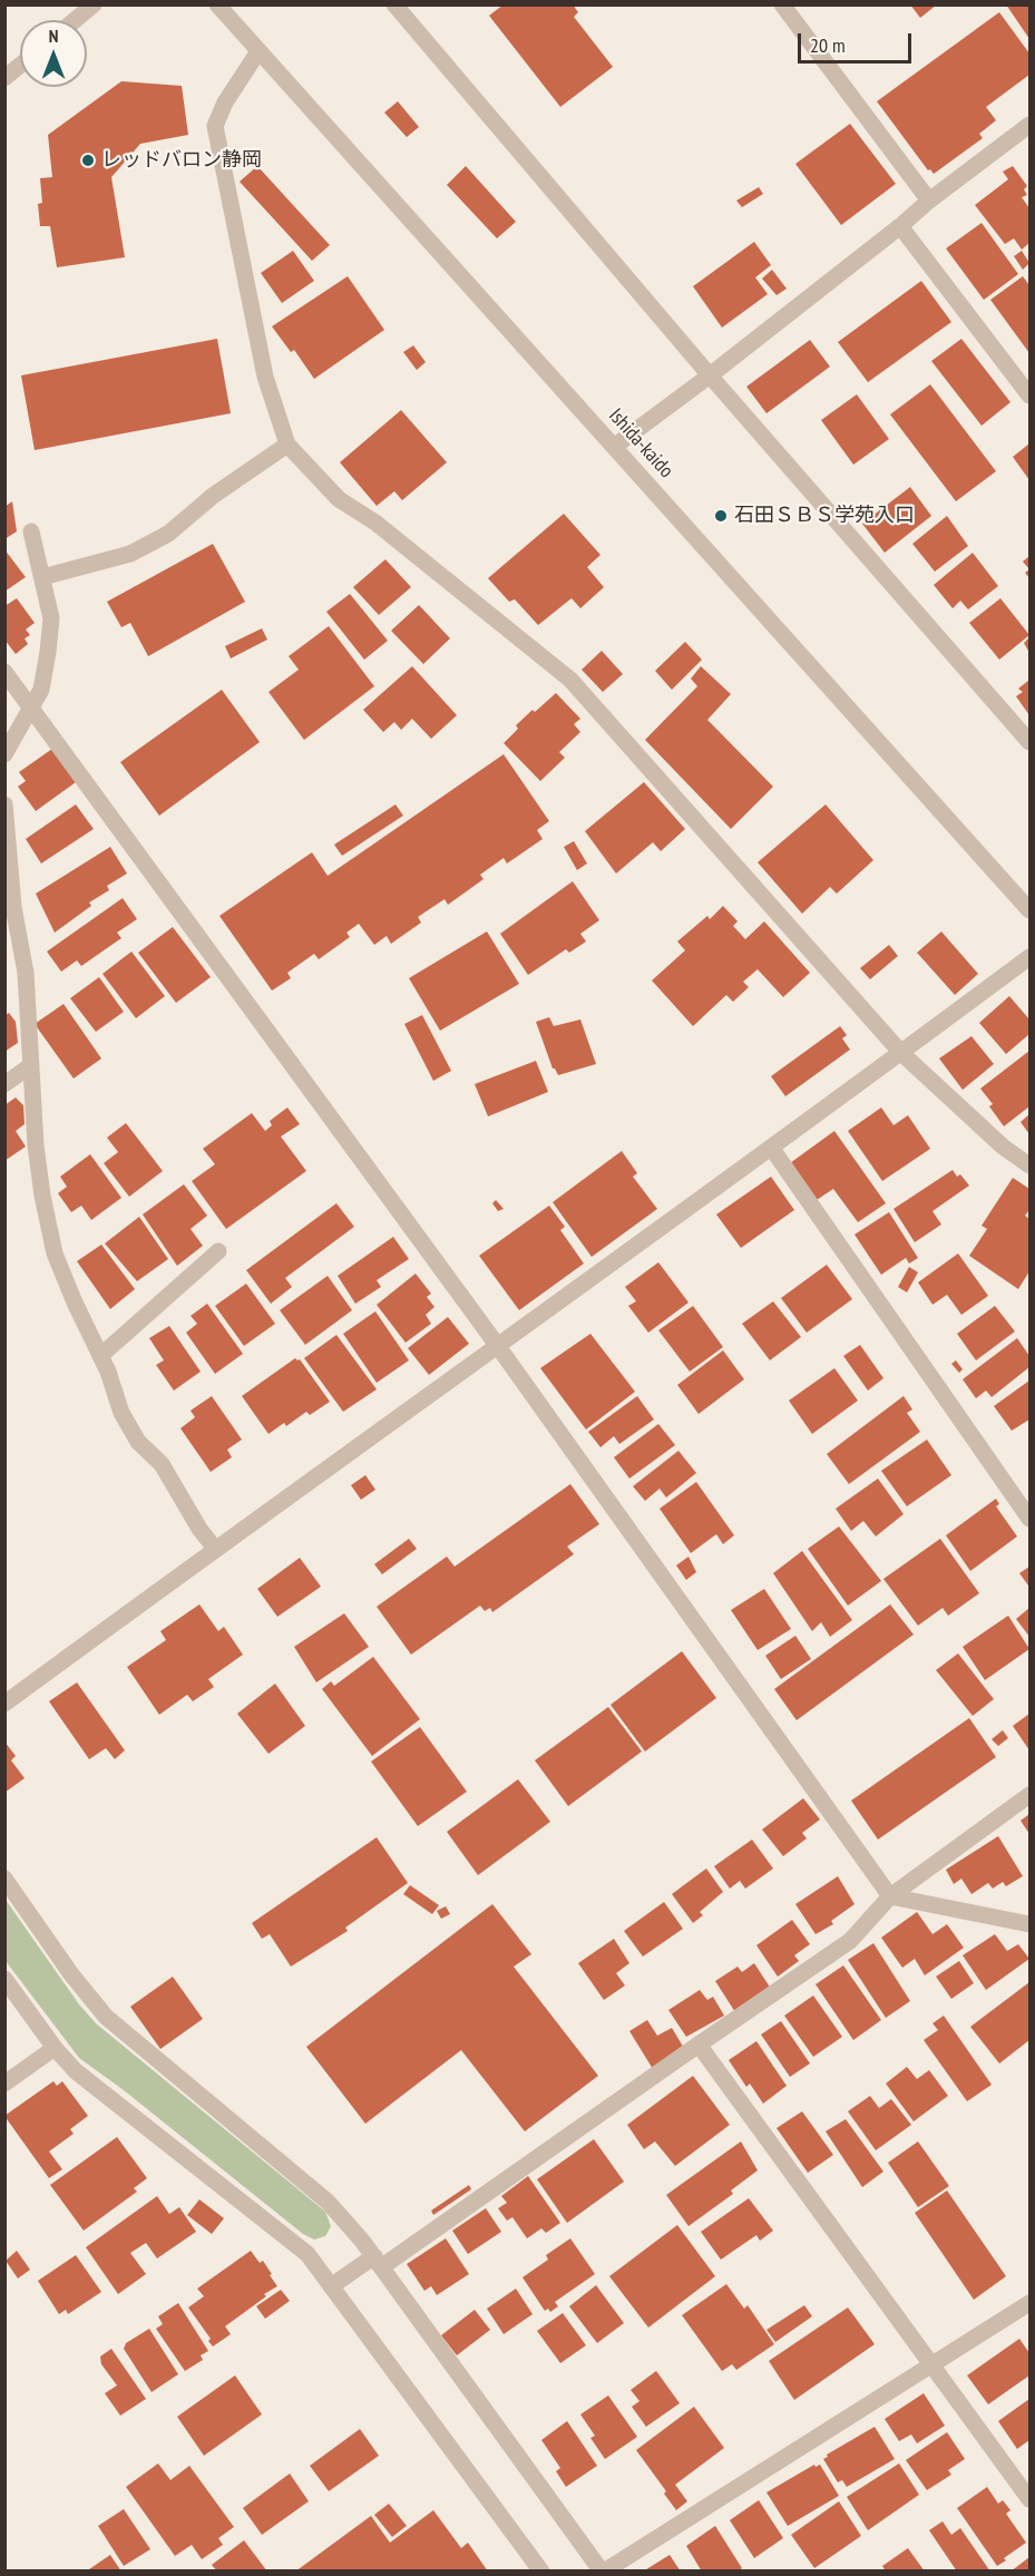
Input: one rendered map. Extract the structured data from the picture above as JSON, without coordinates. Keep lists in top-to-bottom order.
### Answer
{
  "streets": {
    "street": ["Ishida-kaido"]
  },
  "places": ["レッドバロン静岡", "石田ＳＢＳ学苑入口"],
  "scale_bar": "20 m",
  "north": "top"
}
